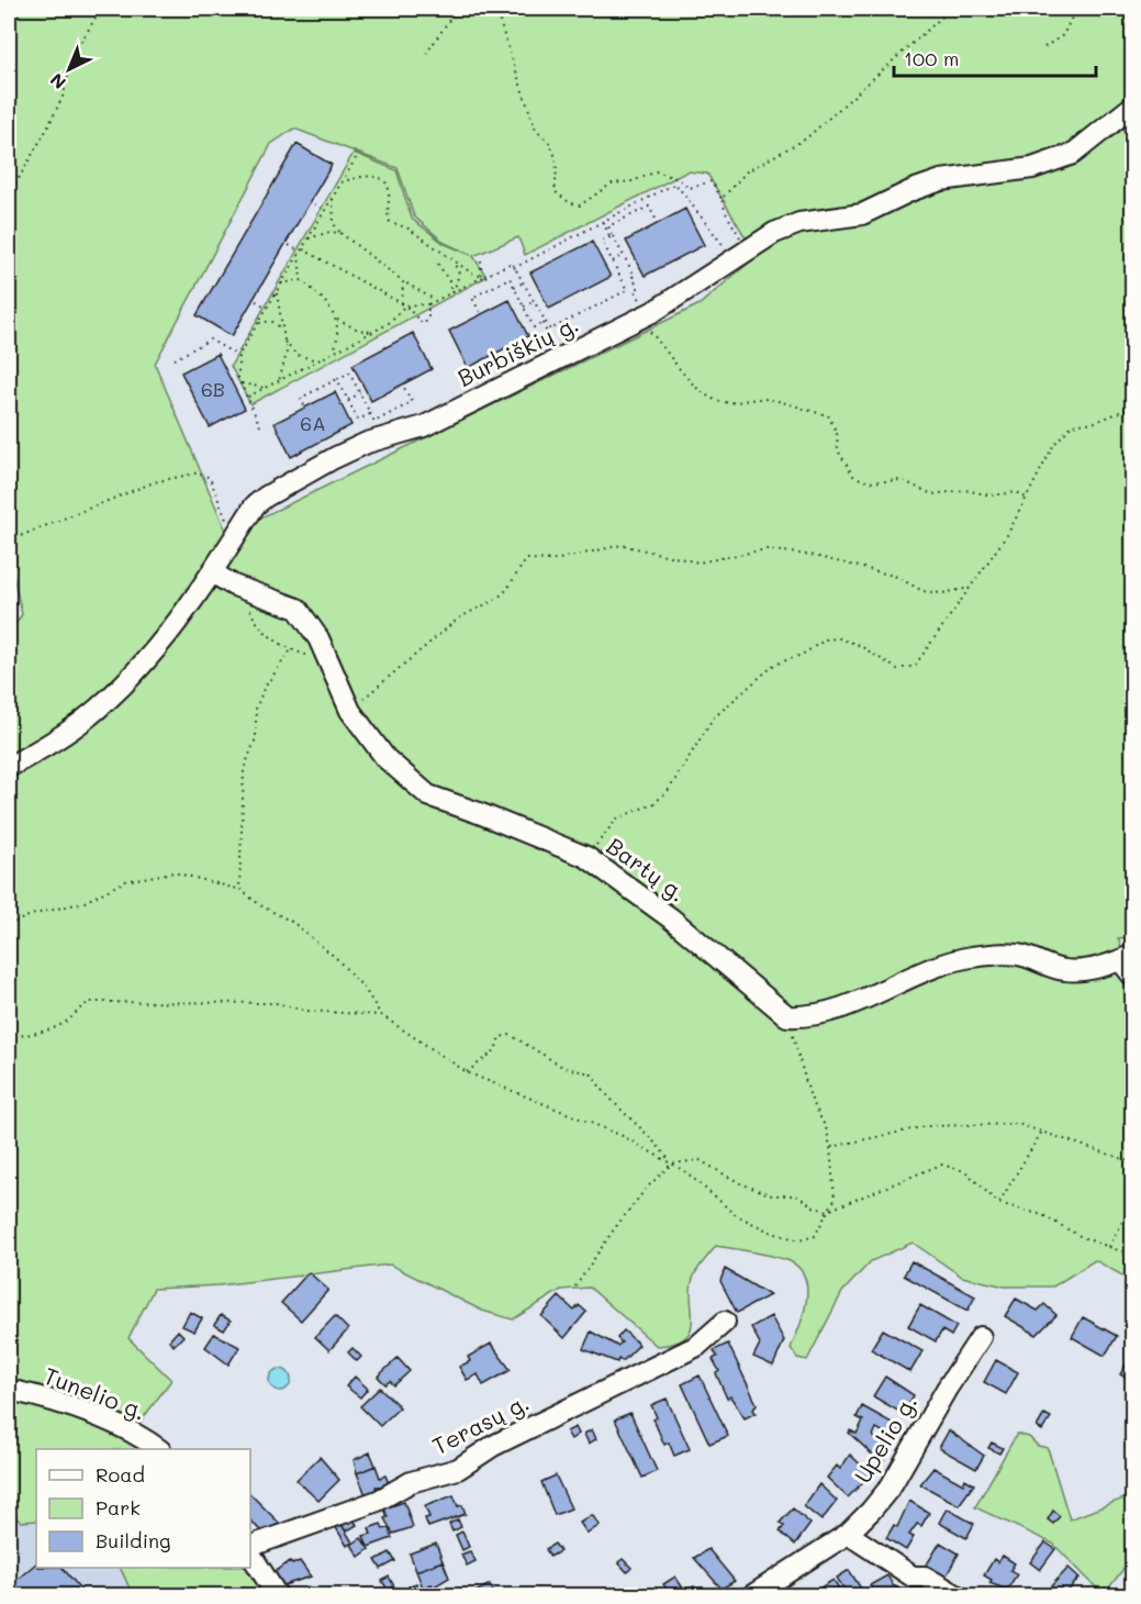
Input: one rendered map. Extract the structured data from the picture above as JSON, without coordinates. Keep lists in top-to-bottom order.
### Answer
{
  "streets": {
    "street": [
      "Burbiškių g.",
      "Bartų g.",
      "Tunelio g.",
      "Terasų g.",
      "Upelio g."
    ]
  },
  "crossings": [
    ["Burbiškių g.", "Bartų g."]
  ],
  "house_numbers": ["6B", "6A"],
  "legend": ["Road", "Park", "Building"],
  "scale_bar": "100 m",
  "north": "bottom left"
}
